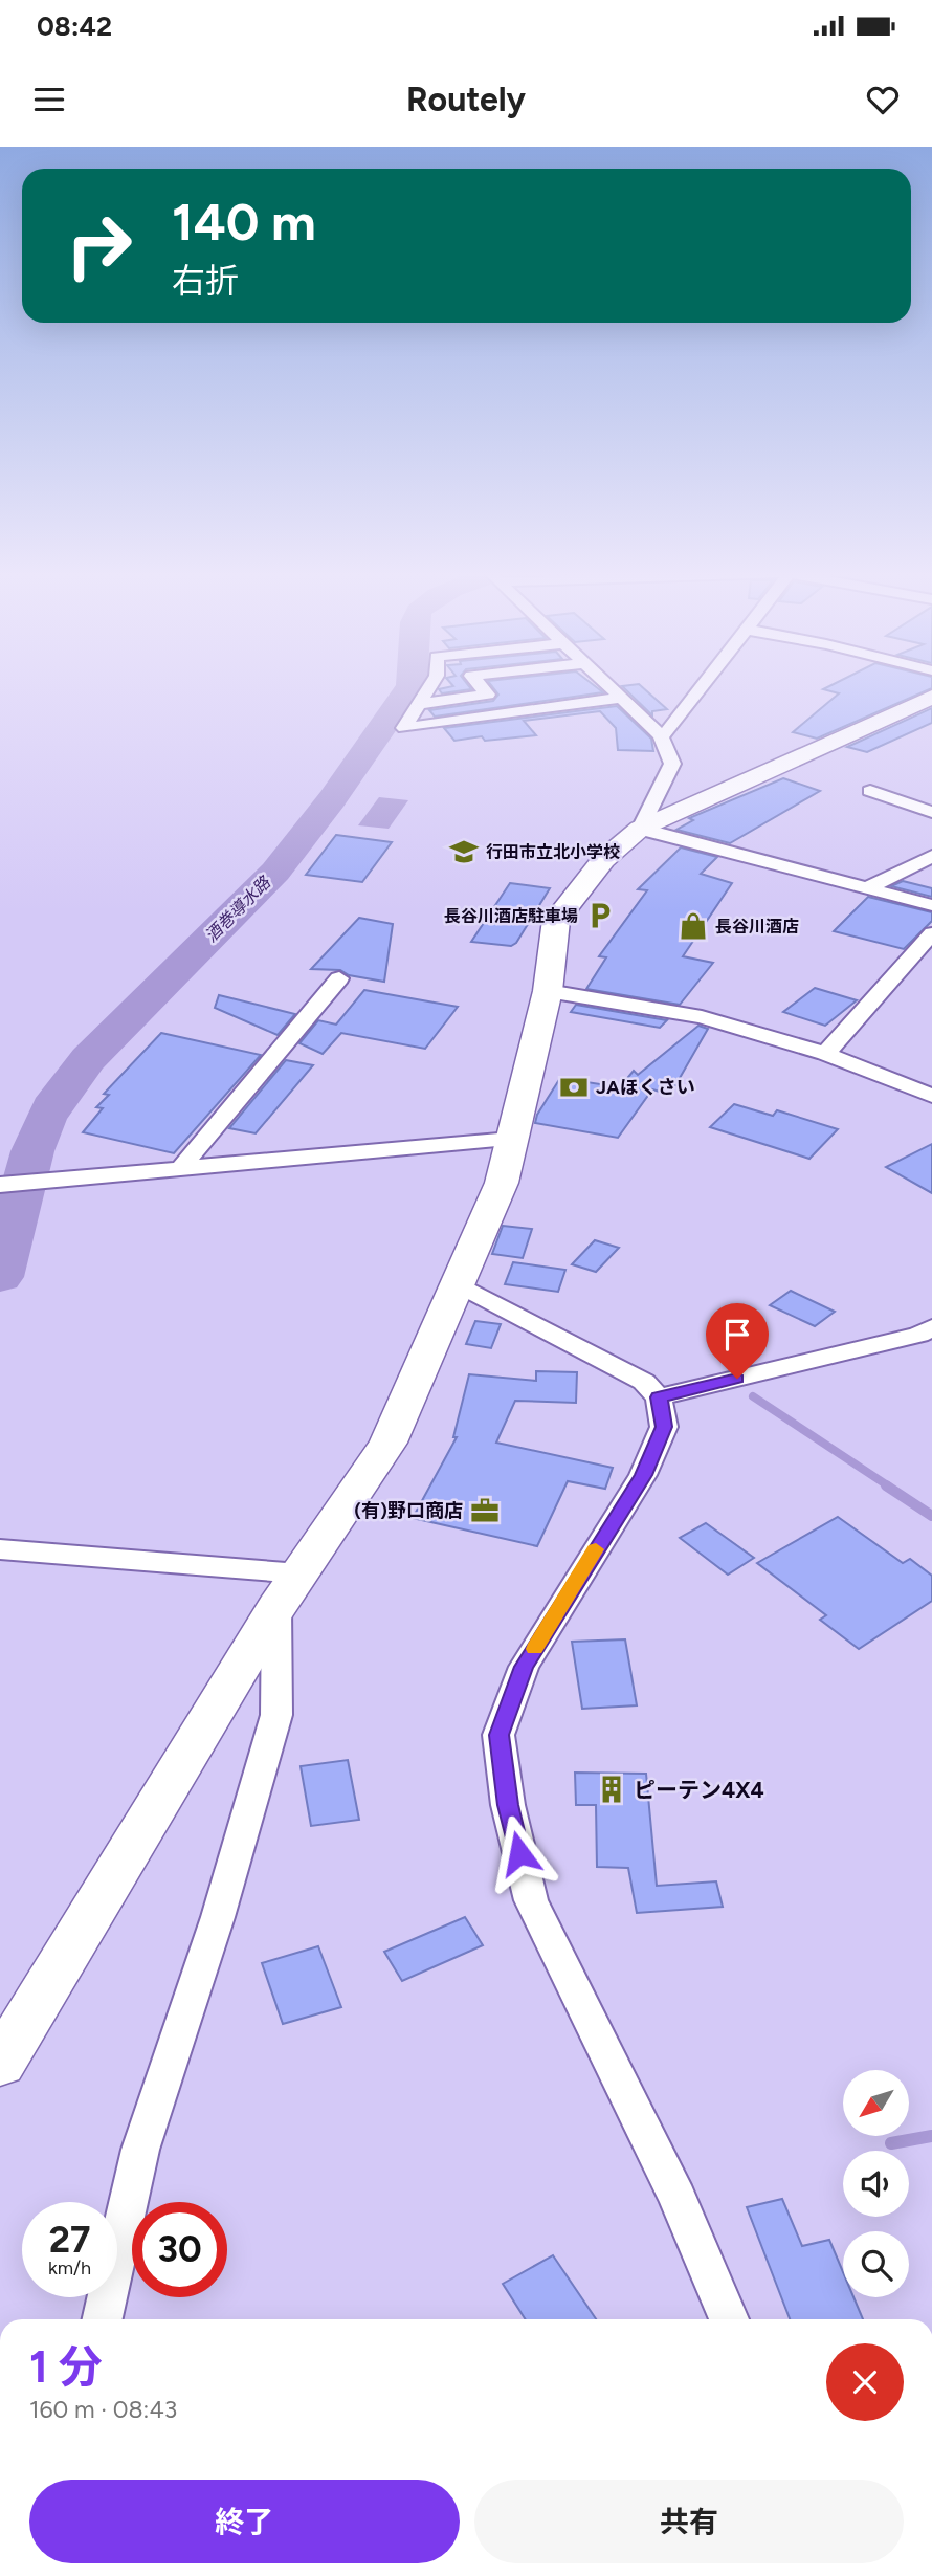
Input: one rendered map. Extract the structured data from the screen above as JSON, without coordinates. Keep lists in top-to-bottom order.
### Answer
{
  "water": ["酒巻導水路"],
  "places": {
    "school or university": ["行田市立北小学校"],
    "parking": ["長谷川酒店駐車場"],
    "shop": ["長谷川酒店"],
    "bank": ["JAほくさい"],
    "office": ["(有)野口商店"],
    "building": ["ピーテン4X4"]
  },
  "north": "bottom left",
  "page": {
    "status": "08:42",
    "header": "Routely",
    "turn": ["140 m", "右折"],
    "speed": "27 km/h",
    "limit": "30",
    "heading": ["1 分", "160 m · 08:43"],
    "buttons": ["終了", "共有"]
  }
}
